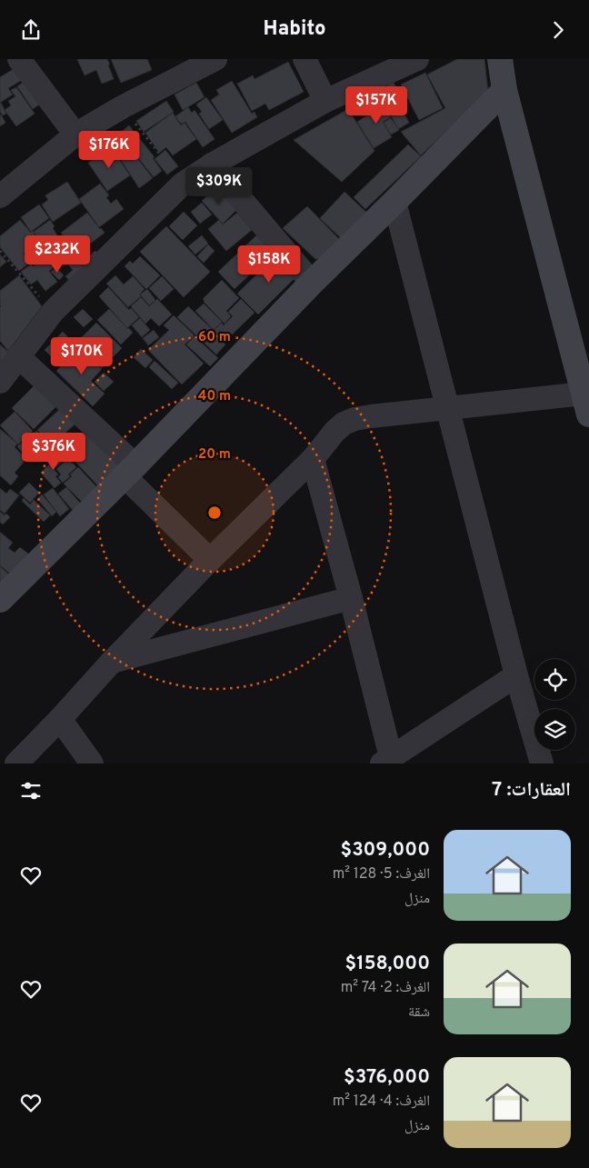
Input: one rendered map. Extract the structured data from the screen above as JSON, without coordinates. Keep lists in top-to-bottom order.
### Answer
{
  "page": {
    "header": "Habito",
    "price": [
      "$157K",
      "$176K",
      "$309K",
      "$232K",
      "$158K",
      "$170K",
      "$376K"
    ],
    "heading": "العقارات: 7",
    "list": [
      {
        "name": "$309,000",
        "note": "الغرف: 5 · 128 m² · منزل"
      },
      {
        "name": "$158,000",
        "note": "الغرف: 2 · 74 m² · شقة"
      },
      {
        "name": "$376,000",
        "note": "الغرف: 4 · 124 m² · منزل"
      }
    ]
  },
  "rings": ["60 m", "40 m", "20 m"]
}
